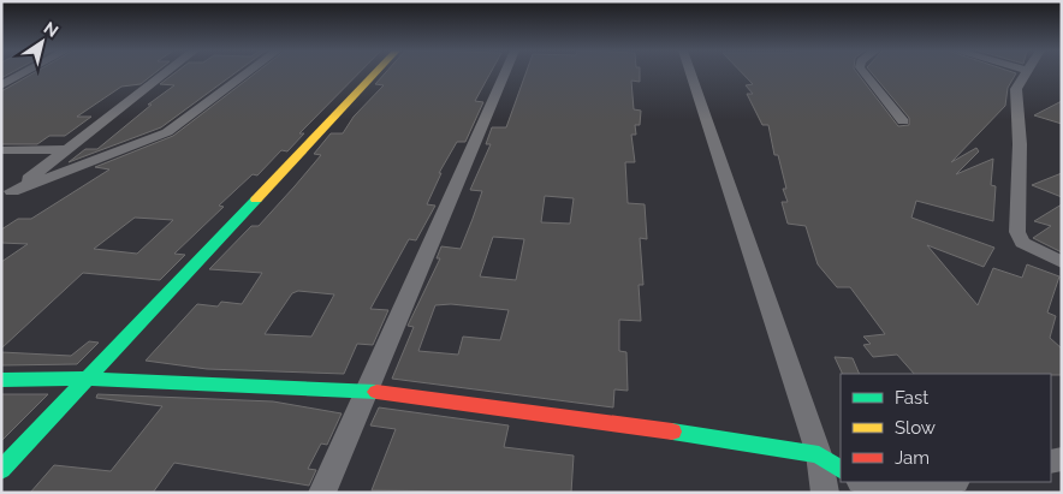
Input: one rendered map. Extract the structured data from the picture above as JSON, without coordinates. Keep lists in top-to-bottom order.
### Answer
{
  "legend": ["Fast", "Slow", "Jam"],
  "north": "top right"
}
